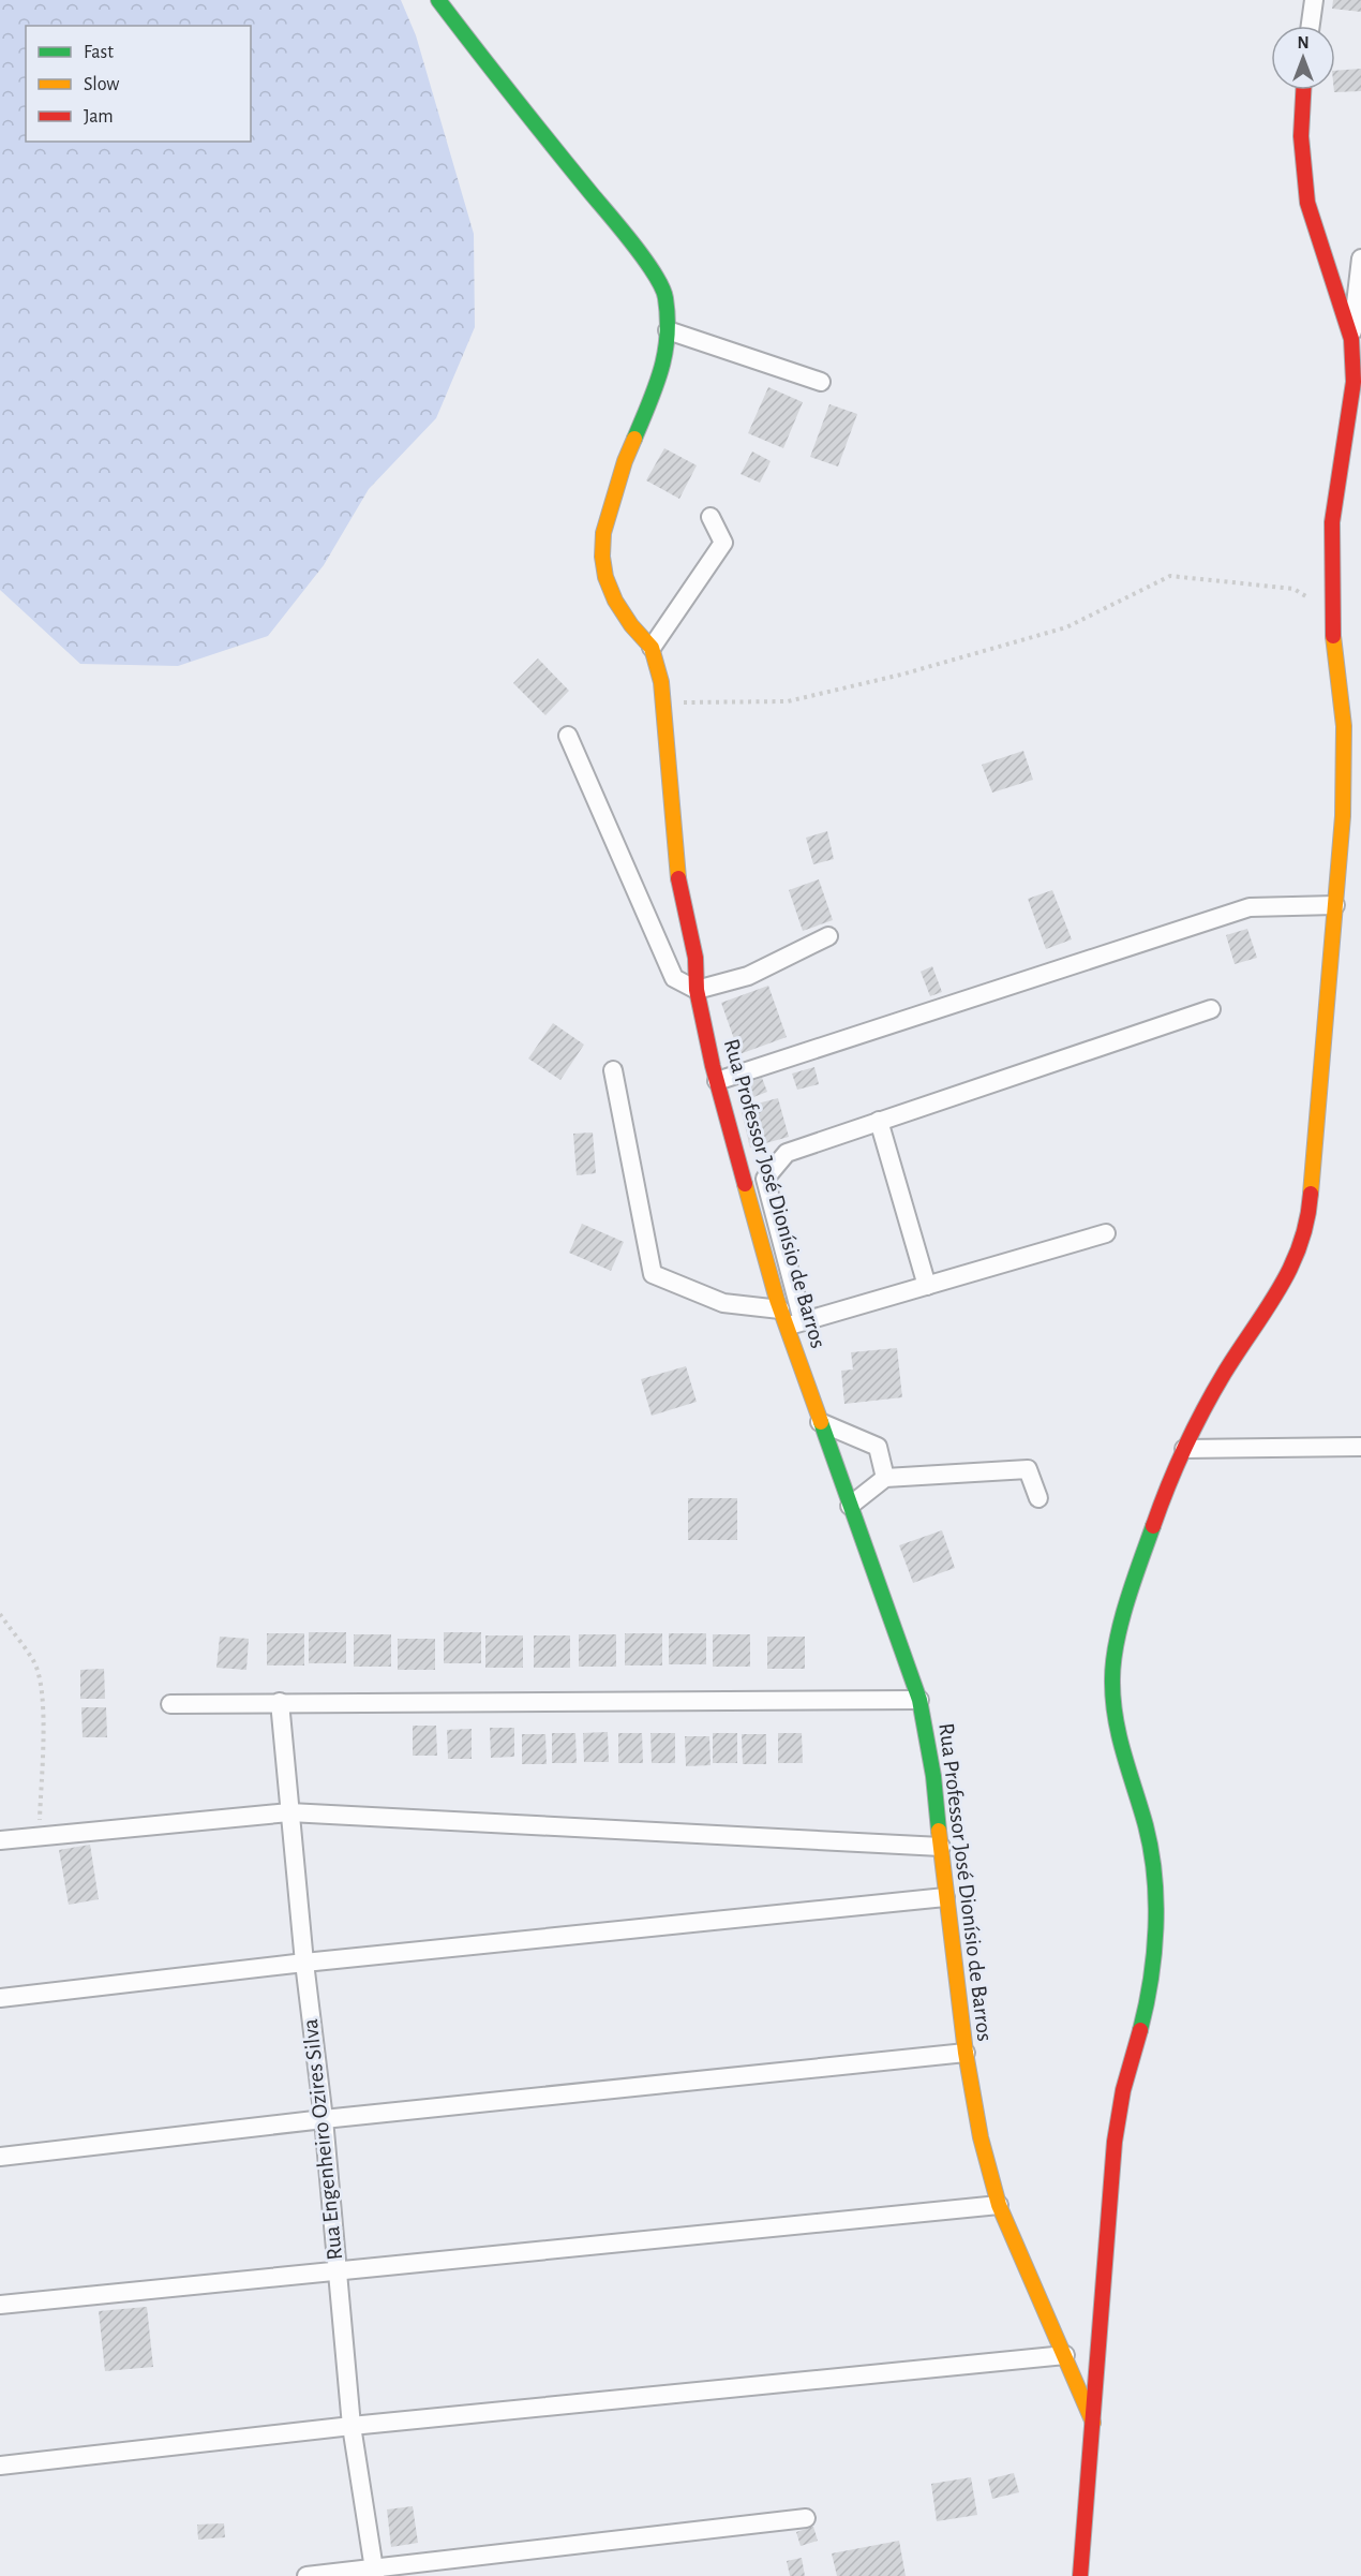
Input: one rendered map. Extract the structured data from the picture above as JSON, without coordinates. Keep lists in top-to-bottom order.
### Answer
{
  "streets": {
    "street": ["Rua Professor José Dionísio de Barros", "Rua Engenheiro Ozires Silva"]
  },
  "legend": ["Fast", "Slow", "Jam"],
  "north": "top"
}
